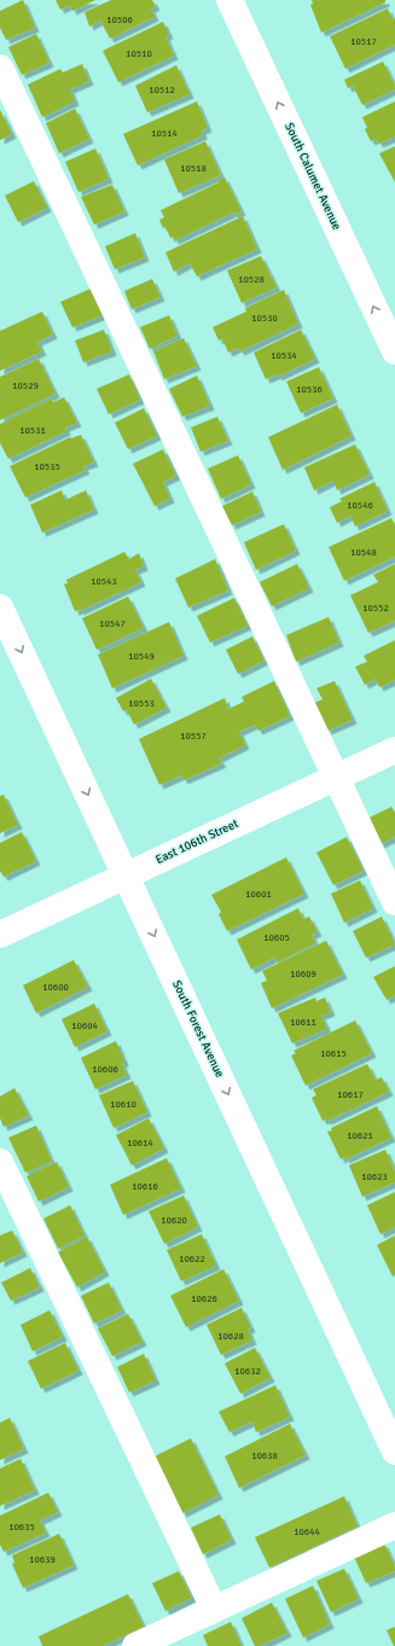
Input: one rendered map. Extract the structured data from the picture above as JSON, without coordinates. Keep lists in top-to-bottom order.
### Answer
{
  "streets": {
    "street": ["South Calumet Avenue", "East 106th Street", "South Forest Avenue"]
  },
  "crossings": [
    ["East 106th Street", "South Forest Avenue"]
  ],
  "house_numbers": [
    "10506",
    "10517",
    "10510",
    "10512",
    "10514",
    "10518",
    "10528",
    "10530",
    "10534",
    "10529",
    "10536",
    "10531",
    "10535",
    "10546",
    "10548",
    "10543",
    "10552",
    "10547",
    "10549",
    "10553",
    "10557",
    "10601",
    "10605",
    "10609",
    "10600",
    "10611",
    "10604",
    "10615",
    "10606",
    "10617",
    "10610",
    "10621",
    "10614",
    "10623",
    "10616",
    "10620",
    "10622",
    "10626",
    "10628",
    "10632",
    "10638",
    "10635",
    "10644",
    "10639"
  ]
}
